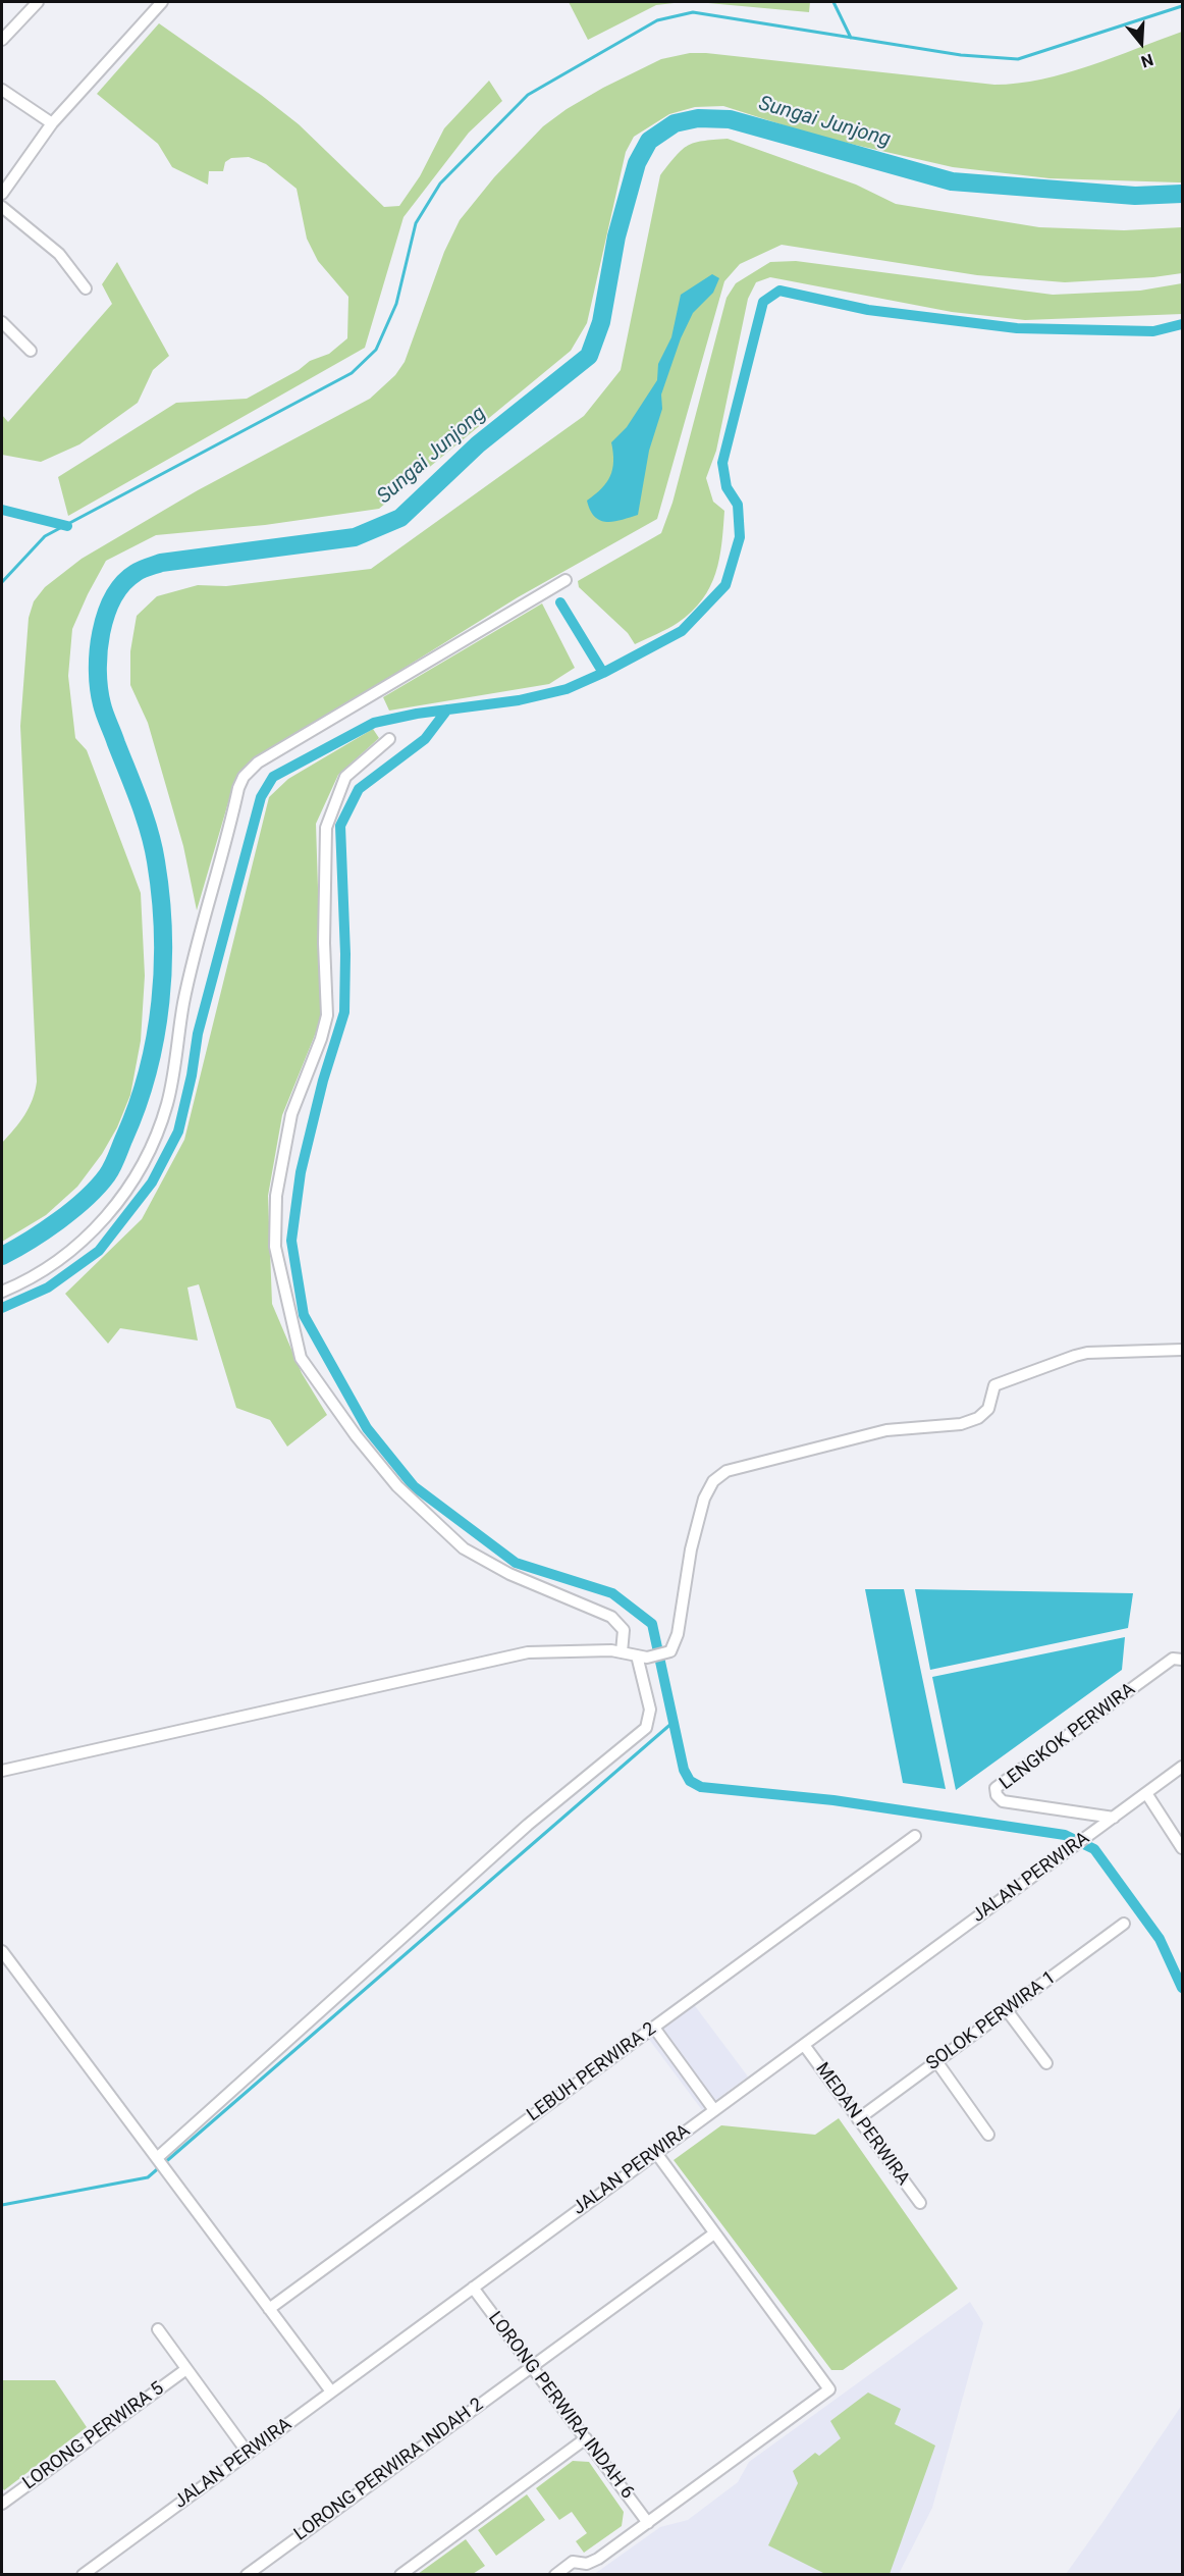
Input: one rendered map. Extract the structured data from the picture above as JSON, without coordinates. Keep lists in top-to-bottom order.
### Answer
{
  "streets": {
    "street": [
      "LENGKOK PERWIRA",
      "JALAN PERWIRA",
      "SOLOK PERWIRA 1",
      "LEBUH PERWIRA 2",
      "MEDAN PERWIRA",
      "LORONG PERWIRA INDAH 6",
      "LORONG PERWIRA 5",
      "LORONG PERWIRA INDAH 2"
    ]
  },
  "crossings": [
    ["LENGKOK PERWIRA", "JALAN PERWIRA"],
    ["JALAN PERWIRA", "MEDAN PERWIRA"],
    ["JALAN PERWIRA", "LORONG PERWIRA INDAH 6"],
    ["SOLOK PERWIRA 1", "MEDAN PERWIRA"],
    ["LORONG PERWIRA INDAH 6", "LORONG PERWIRA INDAH 2"]
  ],
  "water": ["Sungai Junjong"],
  "north": "bottom"
}
